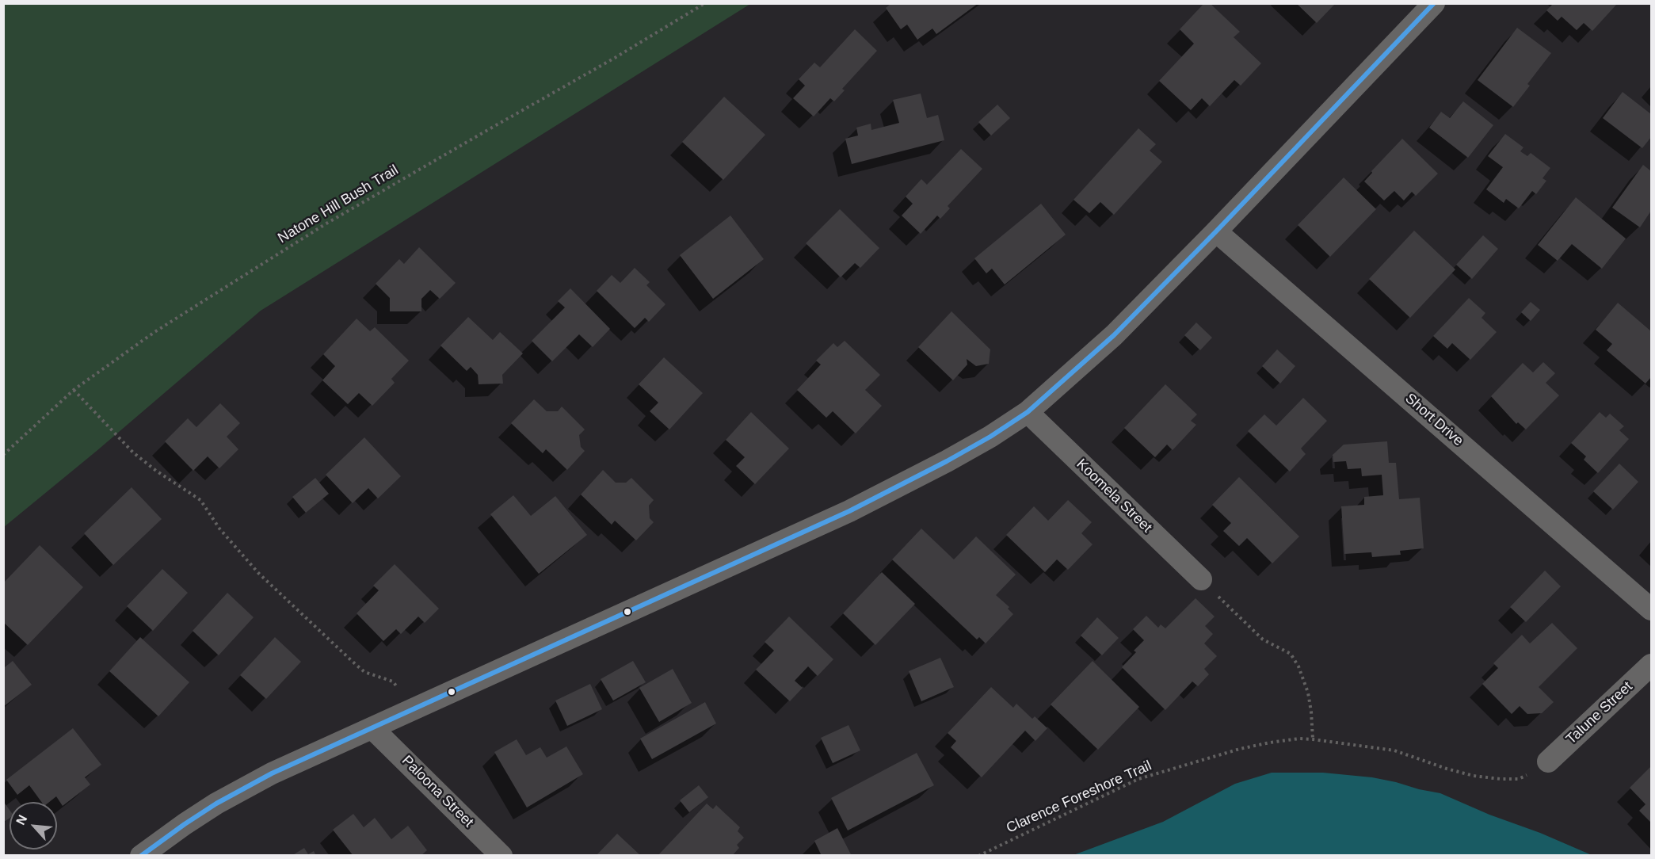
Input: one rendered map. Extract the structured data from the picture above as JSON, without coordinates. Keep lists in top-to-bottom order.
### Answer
{
  "streets": {
    "street": [
      "Short Drive",
      "Koomela Street",
      "Talune Street",
      "Paloona Street"
    ],
    "path": ["Natone Hill Bush Trail", "Clarence Foreshore Trail"]
  },
  "crossings": [
    ["Talune Street", "Clarence Foreshore Trail"]
  ],
  "north": "top left"
}
